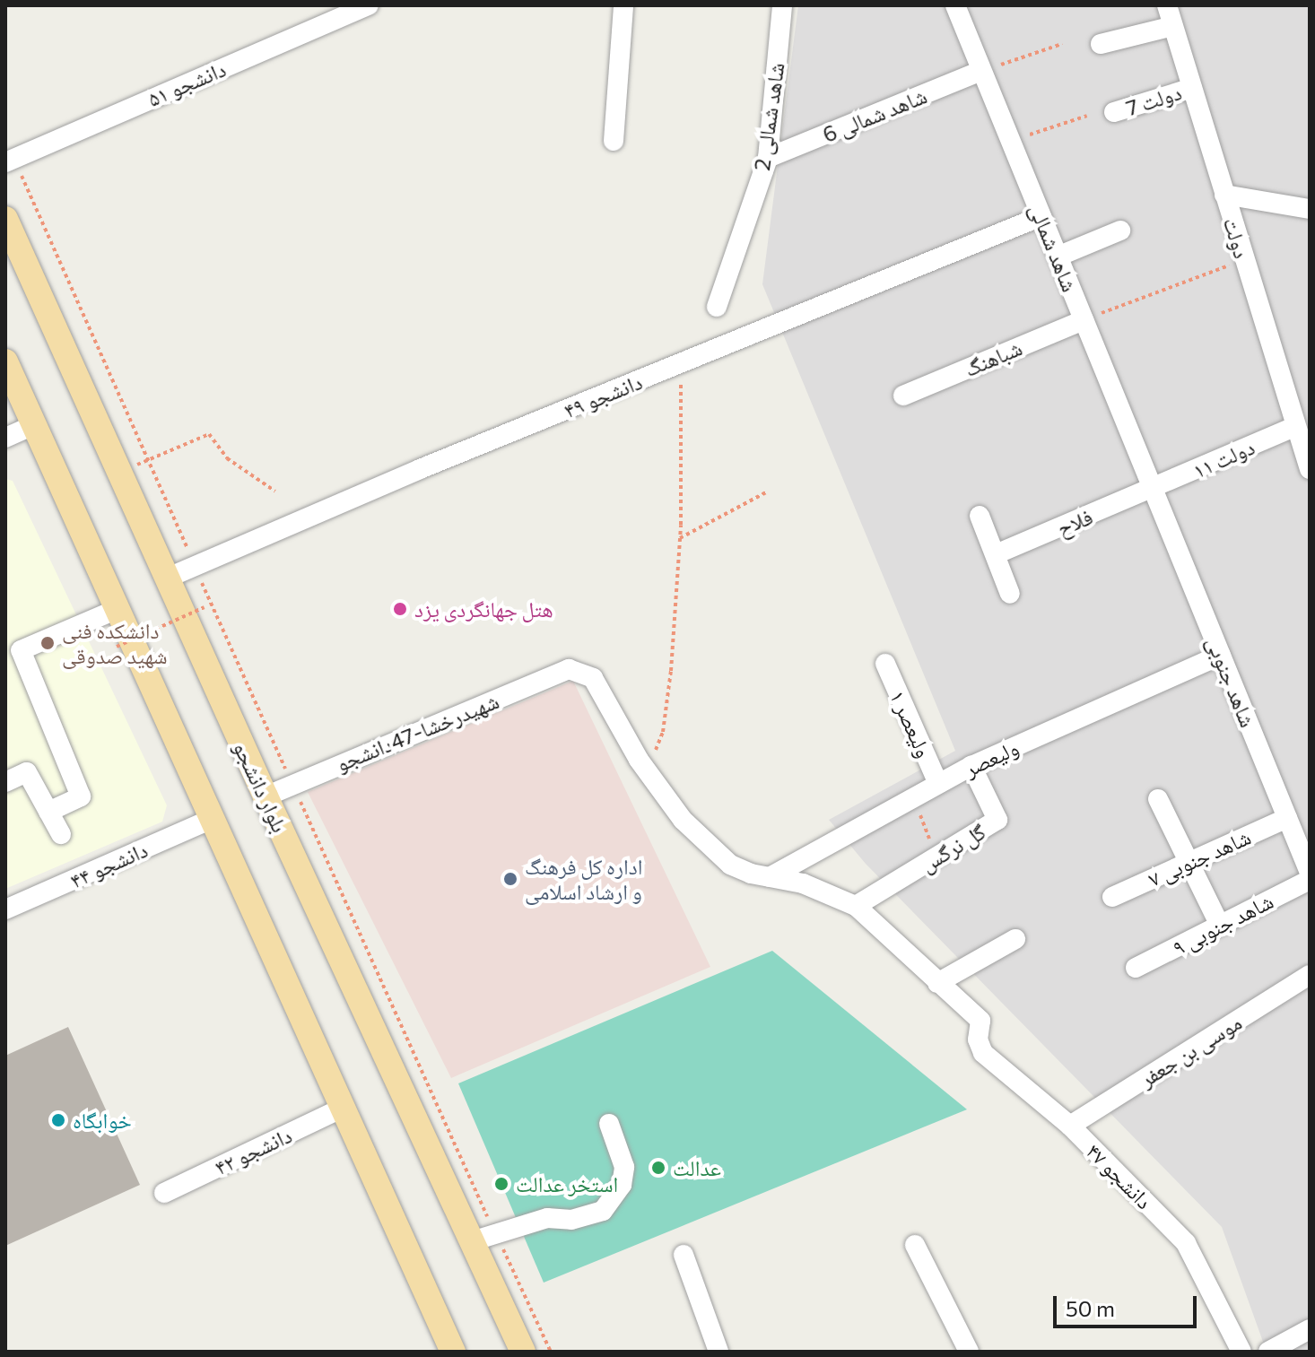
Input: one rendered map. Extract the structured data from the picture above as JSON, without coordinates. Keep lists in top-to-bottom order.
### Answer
{
  "streets": {
    "main road": ["بلوار دانشجو"],
    "street": [
      "دانشجو ۵۱",
      "دولت 7",
      "شاهد شمالی 6",
      "شاهد شمالی 2",
      "دولت",
      "شاهد شمالی",
      "شباهنگ",
      "دانشجو ۴۹",
      "دولت ۱۱",
      "فلاح",
      "شاهد جنوبی",
      "ولیعصر ۱",
      "شهیدرخشا-47دانشجو",
      "ولیعصر",
      "گل نرگس",
      "شاهد جنوبی ۷",
      "دانشجو ۴۴",
      "شاهد جنوبی ۹",
      "موسی بن جعفر",
      "دانشجو ۴۲",
      "دانشجو ۴۷"
    ]
  },
  "crossings": [
    ["دولت 7", "دولت"],
    ["شاهد شمالی 6", "شاهد شمالی 2"],
    ["شاهد شمالی 6", "شاهد شمالی"],
    ["دولت", "دولت ۱۱"],
    ["شاهد شمالی", "شباهنگ"],
    ["شاهد شمالی", "دانشجو ۴۹"],
    ["شاهد شمالی", "دولت ۱۱"],
    ["شاهد شمالی", "فلاح"],
    ["شاهد شمالی", "شاهد جنوبی"],
    ["دانشجو ۴۹", "بلوار دانشجو"],
    ["دولت ۱۱", "فلاح"],
    ["دولت ۱۱", "شاهد جنوبی"],
    ["فلاح", "شاهد جنوبی"],
    ["شاهد جنوبی", "ولیعصر"],
    ["شاهد جنوبی", "شاهد جنوبی ۷"],
    ["ولیعصر ۱", "ولیعصر"],
    ["شهیدرخشا-47دانشجو", "بلوار دانشجو"],
    ["ولیعصر", "گل نرگس"],
    ["موسی بن جعفر", "دانشجو ۴۷"]
  ],
  "places": [
    "هتل جهانگردی یزد",
    "دانشکده فنی شهید صدوقی",
    "اداره کل فرهنگ و ارشاد اسلامی",
    "خوابگاه",
    "عدالت",
    "استخر عدالت"
  ],
  "scale_bar": "50 m"
}
